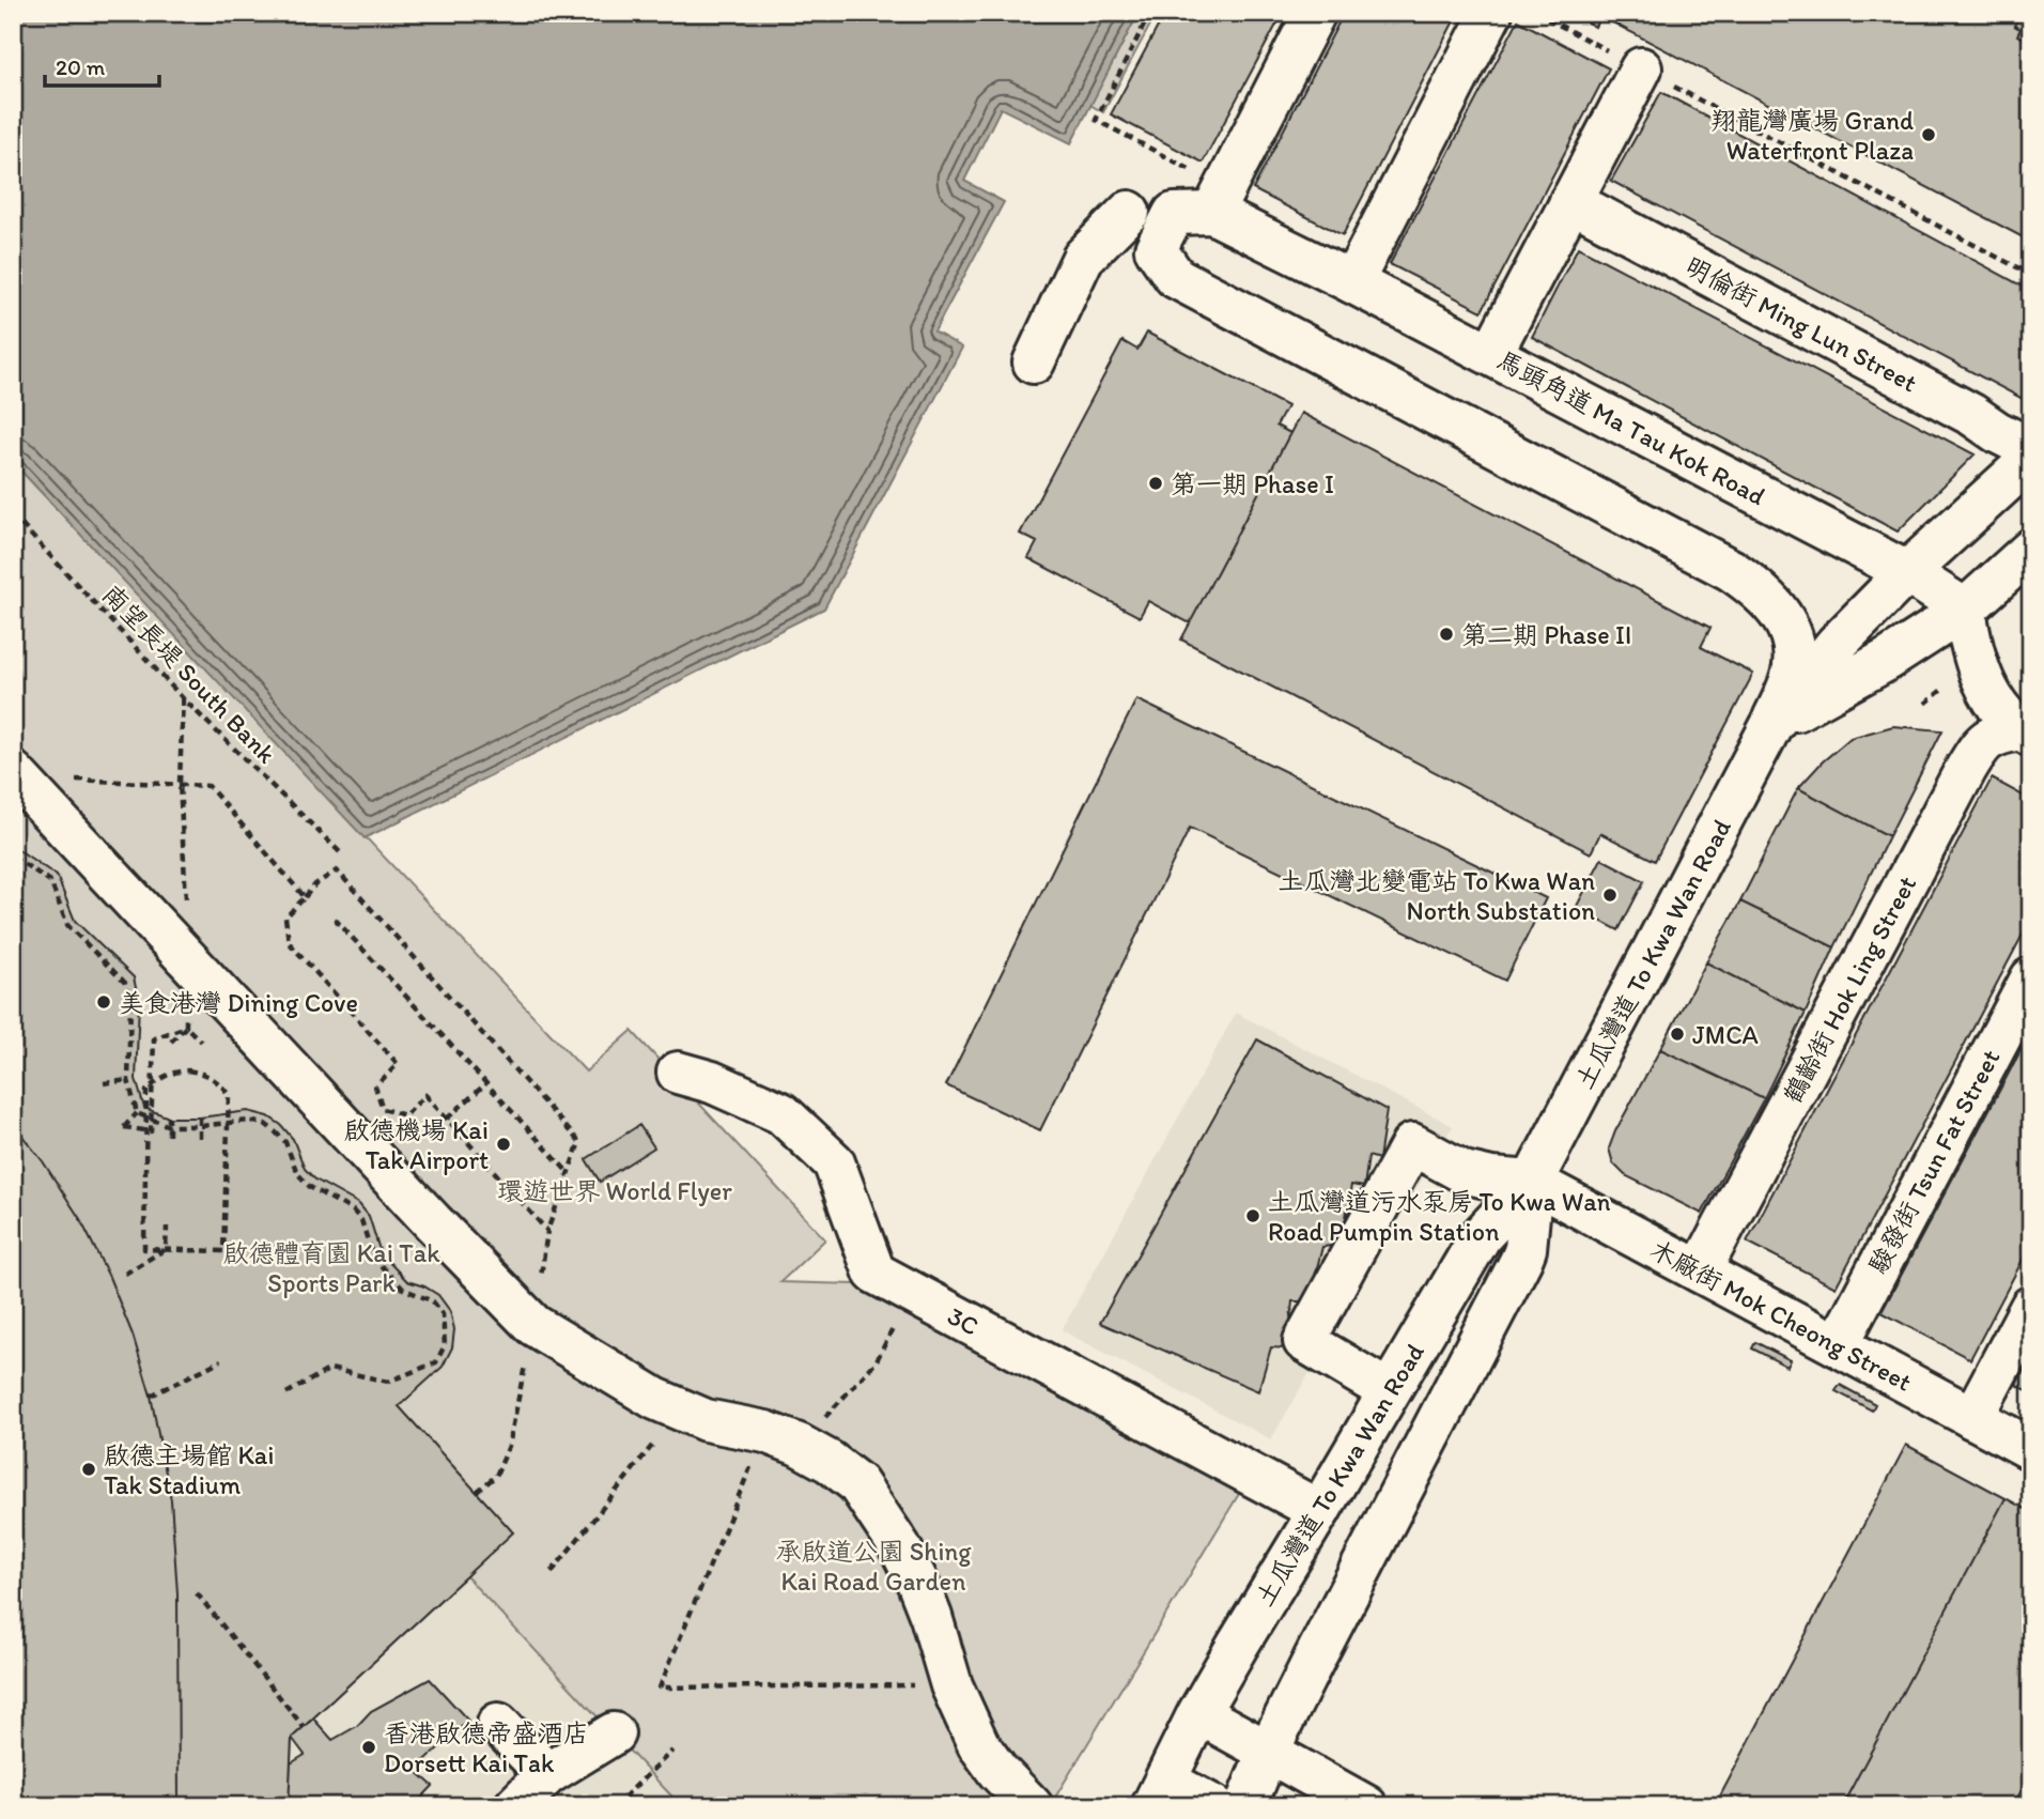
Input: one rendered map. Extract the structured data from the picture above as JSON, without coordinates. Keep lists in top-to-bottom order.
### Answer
{
  "streets": {
    "street": [
      "明倫街 Ming Lun Street",
      "馬頭角道 Ma Tau Kok Road",
      "土瓜灣道 To Kwa Wan Road",
      "鶴齡街 Hok Ling Street",
      "駿發街 Tsun Fat Street",
      "木廠街 Mok Cheong Street",
      "3C"
    ],
    "path": ["南望長堤 South Bank"]
  },
  "crossings": [
    ["馬頭角道 Ma Tau Kok Road", "土瓜灣道 To Kwa Wan Road"],
    ["土瓜灣道 To Kwa Wan Road", "木廠街 Mok Cheong Street"],
    ["土瓜灣道 To Kwa Wan Road", "3C"],
    ["鶴齡街 Hok Ling Street", "木廠街 Mok Cheong Street"],
    ["駿發街 Tsun Fat Street", "木廠街 Mok Cheong Street"]
  ],
  "parks": ["環遊世界 World Flyer", "啟德體育園 Kai Tak Sports Park", "承啟道公園 Shing Kai Road Garden"],
  "places": [
    "翔龍灣廣場 Grand Waterfront Plaza",
    "第一期 Phase I",
    "第二期 Phase II",
    "土瓜灣北變電站 To Kwa Wan North Substation",
    "美食港灣 Dining Cove",
    "JMCA",
    "啟德機場 Kai Tak Airport",
    "土瓜灣道污水泵房 To Kwa Wan Road Pumpin Station",
    "啟德主場館 Kai Tak Stadium",
    "香港啟德帝盛酒店 Dorsett Kai Tak"
  ],
  "scale_bar": "20 m"
}
